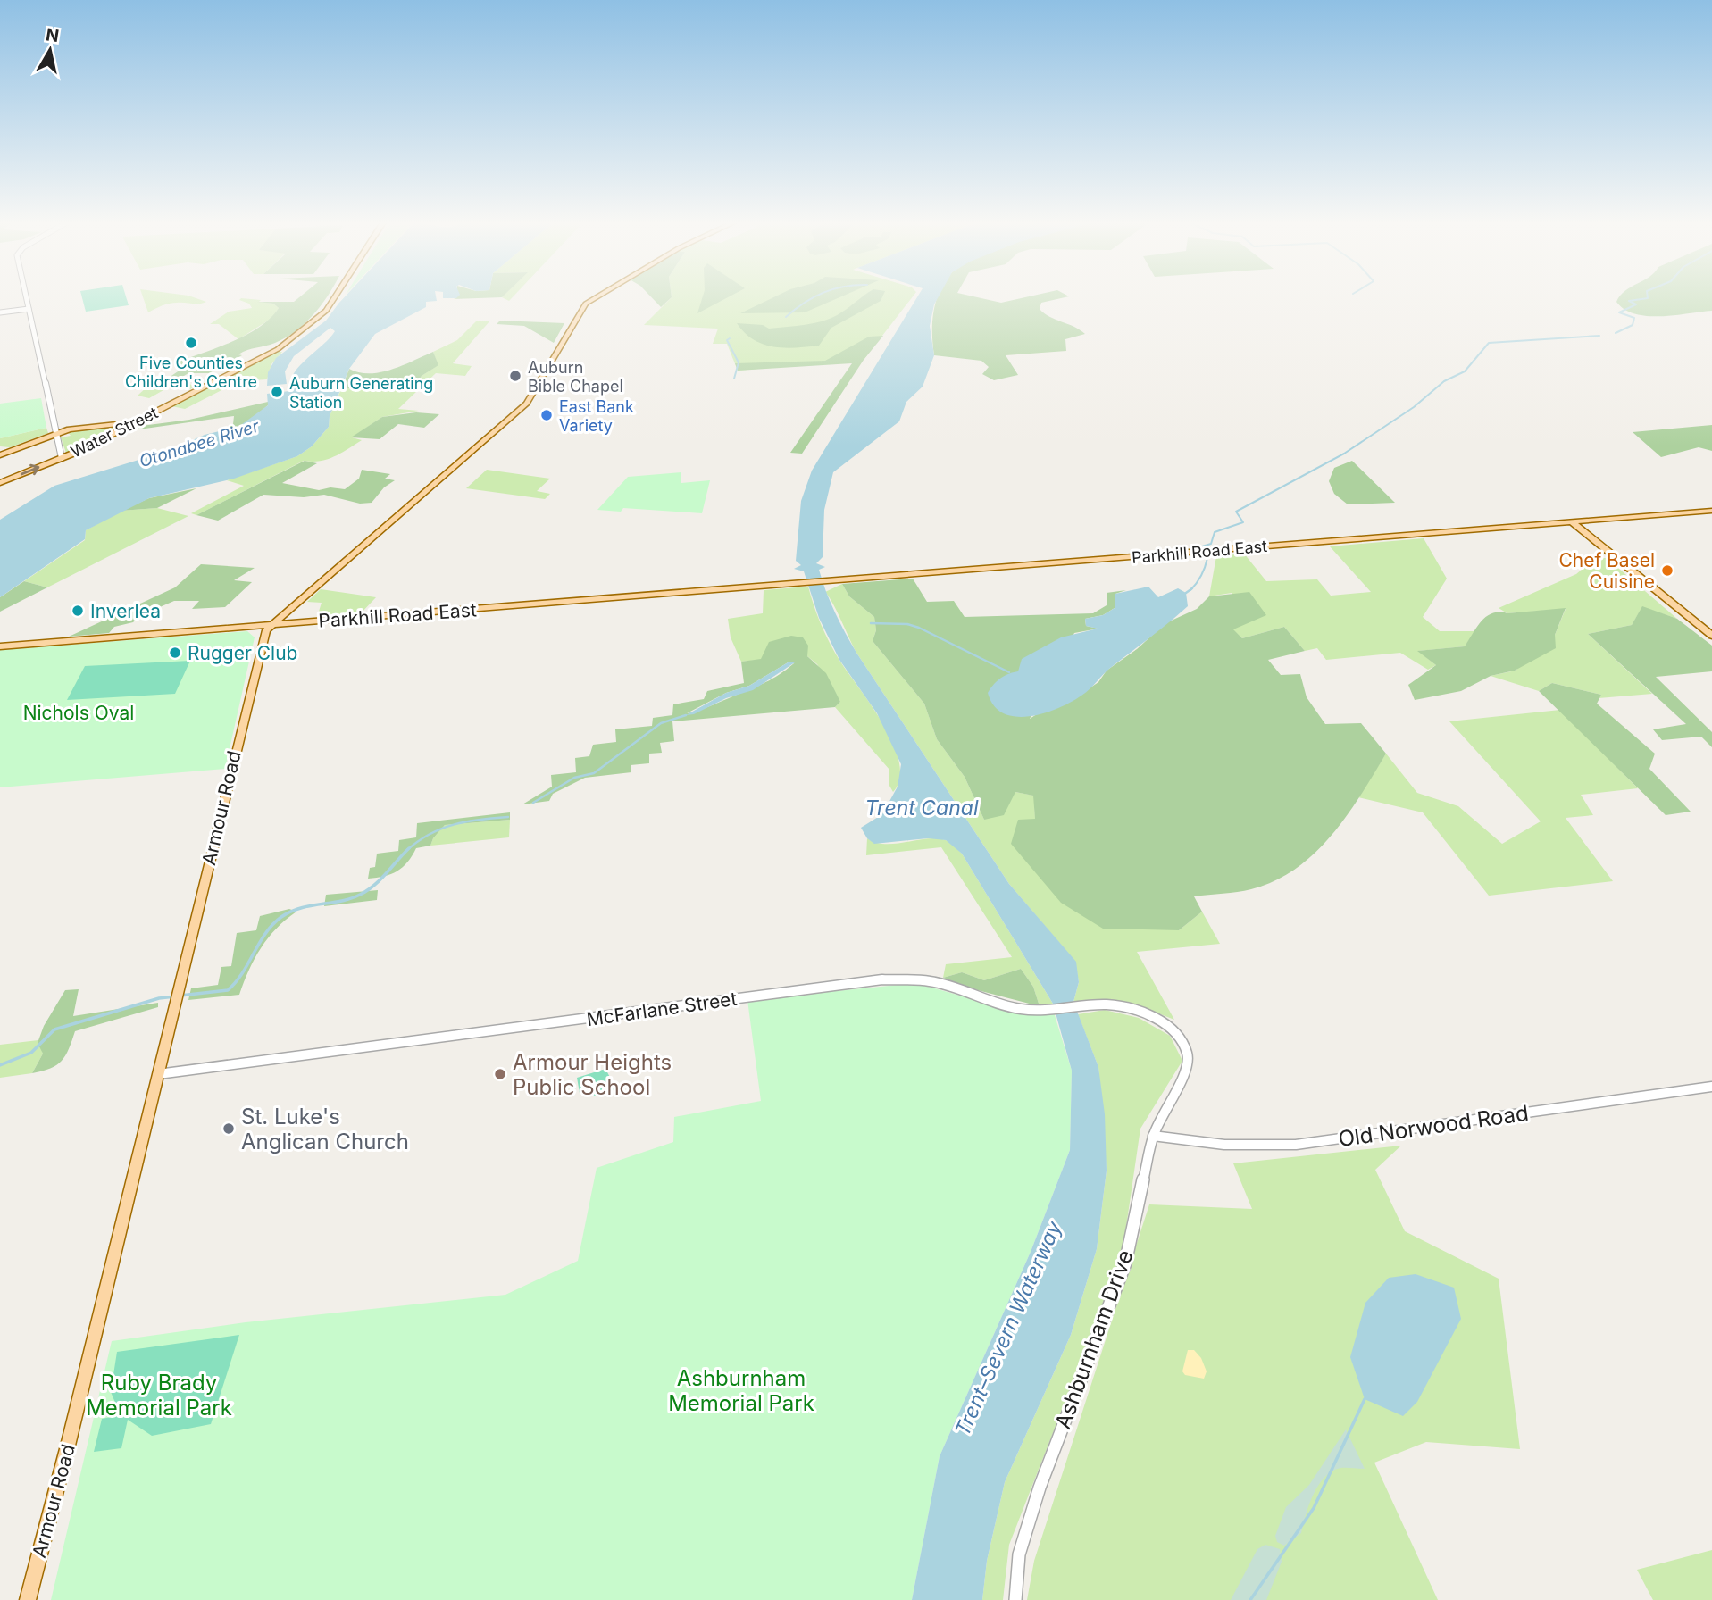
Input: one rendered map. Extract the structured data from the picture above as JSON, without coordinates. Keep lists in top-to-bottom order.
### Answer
{
  "streets": {
    "main road": ["Water Street", "Parkhill Road East", "Armour Road"],
    "street": ["McFarlane Street", "Old Norwood Road", "Ashburnham Drive"]
  },
  "crossings": [
    ["Parkhill Road East", "Armour Road"],
    ["Armour Road", "McFarlane Street"],
    ["McFarlane Street", "Ashburnham Drive"],
    ["Old Norwood Road", "Ashburnham Drive"]
  ],
  "water": ["Otonabee River", "Trent Canal", "Trent–Severn Waterway"],
  "parks": ["Nichols Oval", "Ashburnham Memorial Park", "Ruby Brady Memorial Park"],
  "places": [
    "Five Counties Children's Centre",
    "Auburn Bible Chapel",
    "Auburn Generating Station",
    "East Bank Variety",
    "Chef Basel Cuisine",
    "Inverlea",
    "Rugger Club",
    "Armour Heights Public School",
    "St. Luke's Anglican Church"
  ],
  "north": "top"
}
